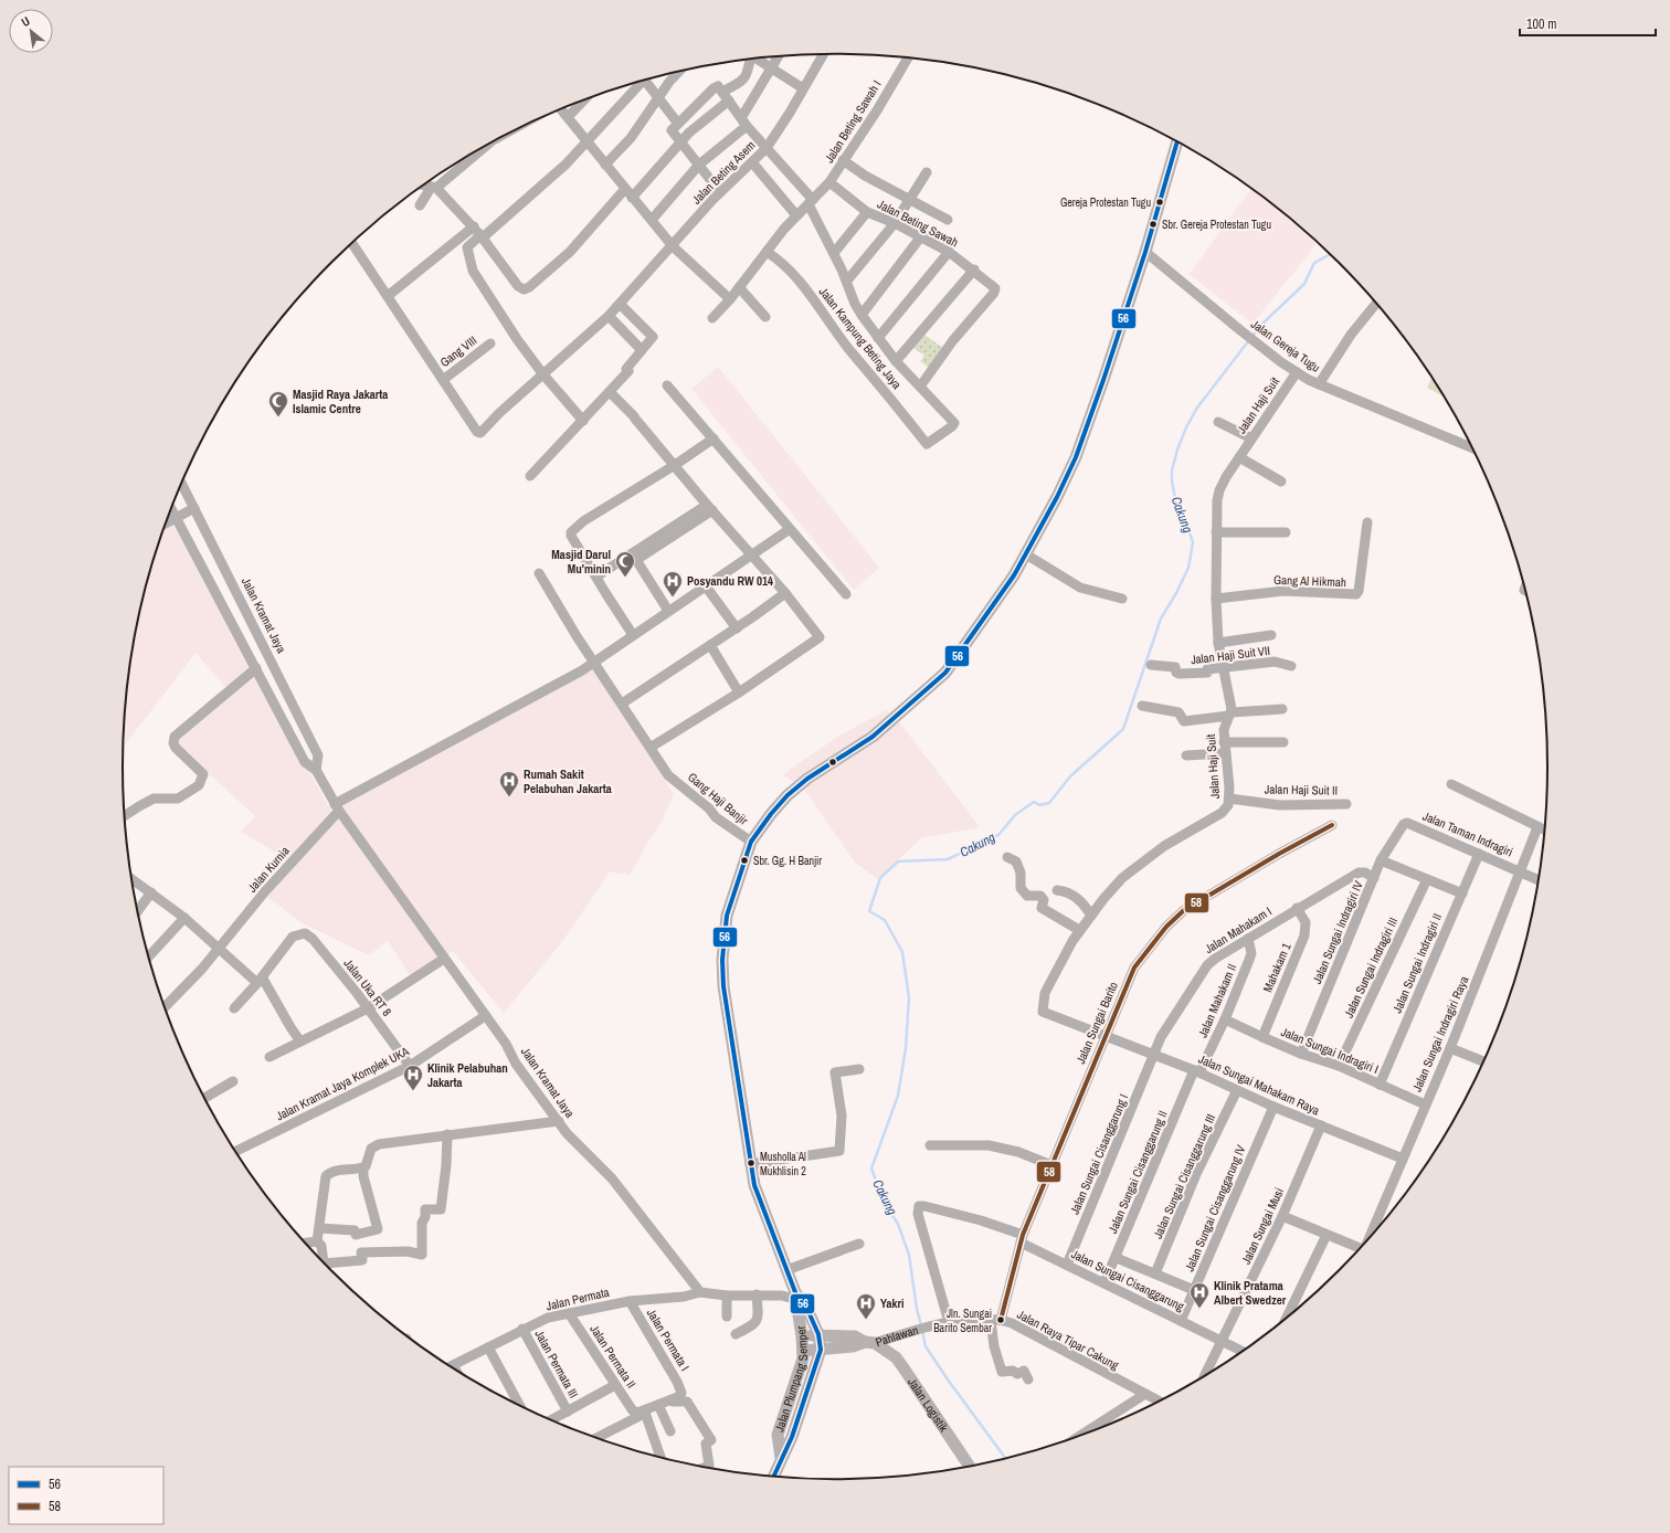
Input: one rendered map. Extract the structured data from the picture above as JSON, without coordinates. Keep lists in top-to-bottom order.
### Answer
{
  "streets": {
    "main road": ["Pahlawan", "Jalan Plumpang Semper", "Jalan Logistik"],
    "street": [
      "Jalan Beting Sawah I",
      "Jalan Beting Asem",
      "Jalan Beting Sawah",
      "Jalan Kampung Beting Jaya",
      "Jalan Gereja Tugu",
      "Gang VIII",
      "Jalan Haji Suit",
      "Gang Al Hikmah",
      "Jalan Kramat Jaya",
      "Jalan Haji Suit VII",
      "Jalan Haji Suit II",
      "Gang Haji Banjir",
      "Jalan Taman Indragiri",
      "Jalan Kurnia",
      "Jalan Mahakam I",
      "Jalan Sungai Indragiri IV",
      "Jalan Sungai Indragiri II",
      "Mahakam 1",
      "Jalan Sungai Indragiri III",
      "Jalan Uka RT 8",
      "Jalan Mahakam II",
      "Jalan Sungai Barito",
      "Jalan Sungai Indragiri Raya",
      "Jalan Sungai Indragiri I",
      "Jalan Kramat Jaya Komplek UKA",
      "Jalan Sungai Mahakam Raya",
      "Jalan Sungai Cisanggarung I",
      "Jalan Sungai Cisanggarung II",
      "Jalan Sungai Cisanggarung III",
      "Jalan Sungai Cisanggarung IV",
      "Jalan Sungai Musi",
      "Jalan Sungai Cisanggarung",
      "Jalan Permata",
      "Jalan Permata I",
      "Jalan Raya Tipar Cakung",
      "Jalan Permata II",
      "Jalan Permata III"
    ]
  },
  "crossings": [
    ["Jalan Beting Sawah I", "Jalan Beting Sawah"],
    ["Jalan Beting Sawah I", "Jalan Kampung Beting Jaya"],
    ["Jalan Beting Asem", "Gang VIII"],
    ["Jalan Beting Sawah", "Jalan Kampung Beting Jaya"],
    ["Jalan Gereja Tugu", "Jalan Haji Suit"],
    ["Jalan Haji Suit", "Gang Al Hikmah"],
    ["Jalan Haji Suit", "Jalan Haji Suit VII"],
    ["Jalan Haji Suit", "Jalan Haji Suit II"],
    ["Jalan Haji Suit", "Jalan Sungai Barito"],
    ["Jalan Haji Suit", "Jalan Sungai Mahakam Raya"],
    ["Jalan Kramat Jaya", "Jalan Kurnia"],
    ["Jalan Kramat Jaya", "Jalan Kramat Jaya Komplek UKA"],
    ["Jalan Kramat Jaya", "Jalan Permata"],
    ["Jalan Taman Indragiri", "Jalan Sungai Indragiri IV"],
    ["Jalan Taman Indragiri", "Jalan Sungai Indragiri II"],
    ["Jalan Taman Indragiri", "Jalan Sungai Indragiri Raya"],
    ["Jalan Mahakam I", "Jalan Sungai Indragiri IV"],
    ["Jalan Mahakam I", "Mahakam 1"],
    ["Jalan Mahakam I", "Jalan Mahakam II"],
    ["Jalan Mahakam I", "Jalan Sungai Mahakam Raya"],
    ["Jalan Mahakam I", "Jalan Sungai Cisanggarung I"],
    ["Jalan Sungai Indragiri IV", "Jalan Sungai Indragiri I"],
    ["Jalan Sungai Indragiri II", "Jalan Sungai Indragiri I"],
    ["Mahakam 1", "Jalan Sungai Indragiri I"],
    ["Jalan Sungai Indragiri III", "Jalan Sungai Indragiri I"],
    ["Jalan Uka RT 8", "Jalan Kramat Jaya Komplek UKA"],
    ["Jalan Mahakam II", "Jalan Sungai Indragiri I"],
    ["Jalan Mahakam II", "Jalan Sungai Mahakam Raya"],
    ["Jalan Mahakam II", "Jalan Sungai Cisanggarung II"],
    ["Jalan Sungai Barito", "Jalan Sungai Mahakam Raya"],
    ["Jalan Sungai Barito", "Jalan Sungai Cisanggarung"],
    ["Jalan Sungai Barito", "Jalan Raya Tipar Cakung"],
    ["Jalan Sungai Indragiri Raya", "Jalan Sungai Indragiri I"],
    ["Jalan Sungai Indragiri Raya", "Jalan Sungai Mahakam Raya"],
    ["Jalan Sungai Mahakam Raya", "Jalan Sungai Cisanggarung I"],
    ["Jalan Sungai Mahakam Raya", "Jalan Sungai Cisanggarung II"],
    ["Jalan Sungai Mahakam Raya", "Jalan Sungai Cisanggarung III"],
    ["Jalan Sungai Mahakam Raya", "Jalan Sungai Cisanggarung IV"],
    ["Jalan Sungai Mahakam Raya", "Jalan Sungai Musi"],
    ["Jalan Sungai Cisanggarung I", "Jalan Sungai Cisanggarung"],
    ["Jalan Sungai Cisanggarung II", "Jalan Sungai Cisanggarung"],
    ["Jalan Sungai Cisanggarung IV", "Jalan Sungai Cisanggarung"],
    ["Jalan Sungai Musi", "Jalan Sungai Cisanggarung"],
    ["Jalan Sungai Cisanggarung", "Jalan Raya Tipar Cakung"],
    ["Jalan Permata", "Jalan Permata I"],
    ["Jalan Permata", "Jalan Permata II"],
    ["Jalan Permata", "Jalan Permata III"],
    ["Pahlawan", "Jalan Raya Tipar Cakung"],
    ["Pahlawan", "Jalan Plumpang Semper"],
    ["Pahlawan", "Jalan Logistik"],
    ["Jalan Permata I", "Jalan Permata II"]
  ],
  "water": ["Cakung"],
  "places": {
    "other": [
      "Gereja Protestan Tugu",
      "Sbr. Gereja Protestan Tugu",
      "Sbr. Gg. H Banjir",
      "Musholla Al Mukhlisin 2",
      "Jln. Sungai Barito Sembar"
    ],
    "mosque": ["Masjid Raya Jakarta Islamic Centre", "Masjid Darul Mu'minin"],
    "hospital": [
      "Posyandu RW 014",
      "Rumah Sakit Pelabuhan Jakarta",
      "Klinik Pelabuhan Jakarta",
      "Klinik Pratama Albert Swedzer",
      "Yakri"
    ]
  },
  "lines": ["transit line 56", "transit line 58"],
  "legend": ["56", "58"],
  "scale_bar": "100 m",
  "north": "top left"
}
